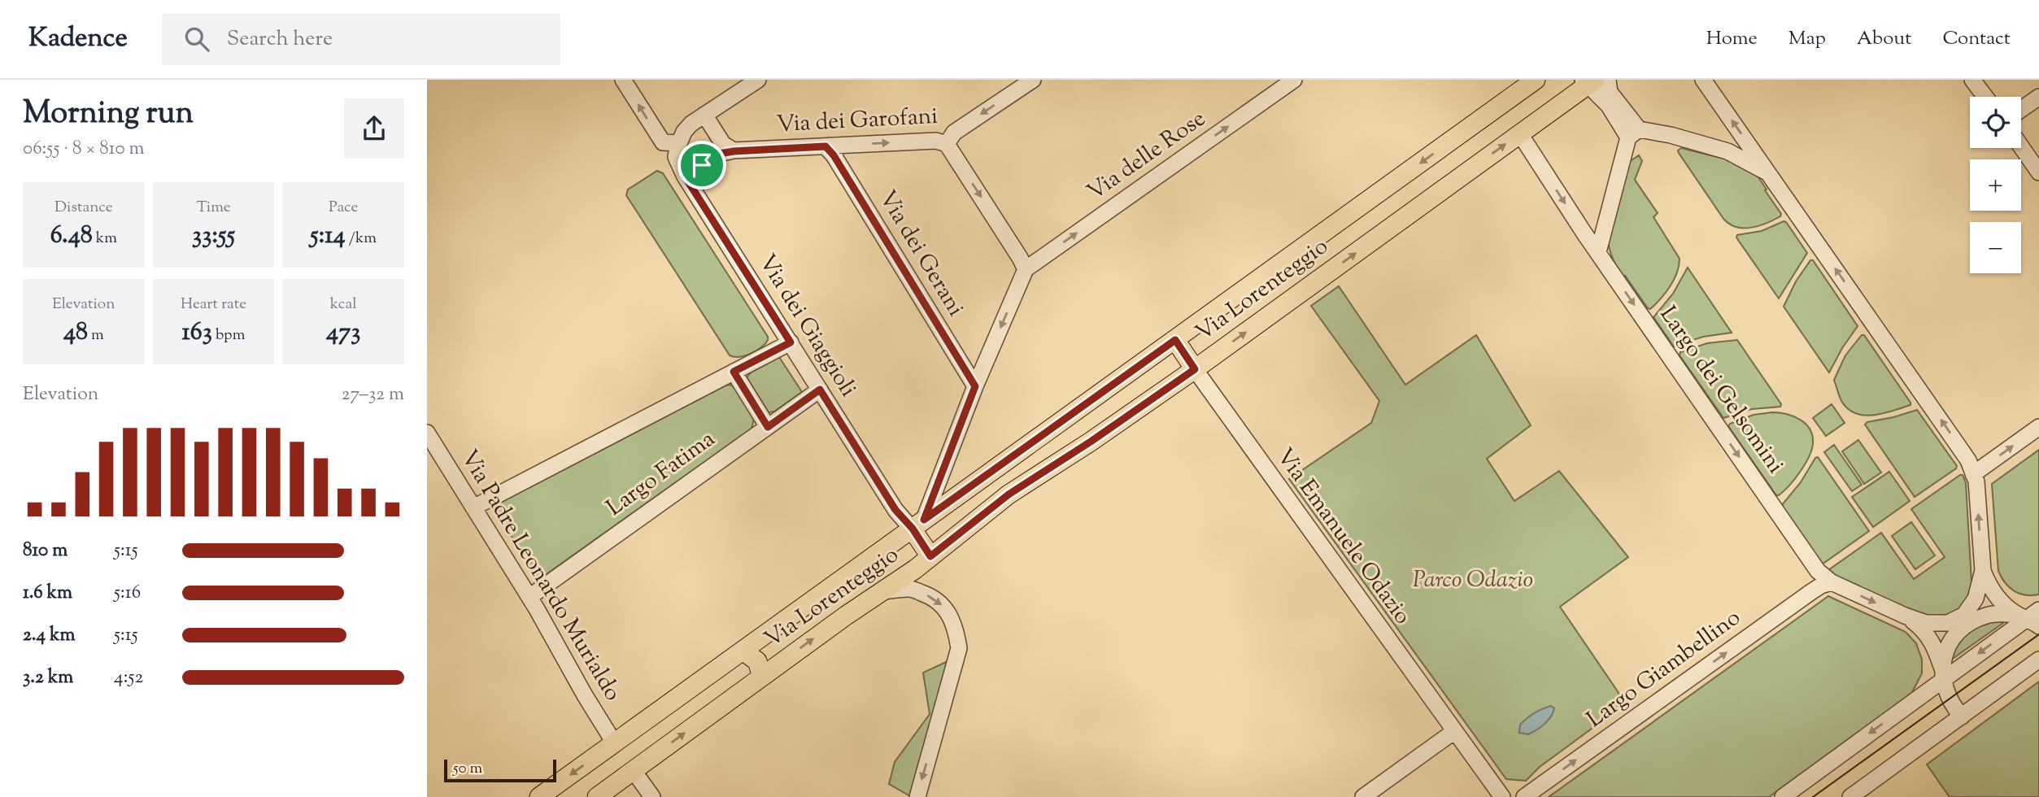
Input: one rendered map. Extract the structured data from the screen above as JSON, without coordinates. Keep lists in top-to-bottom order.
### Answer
{
  "streets": {
    "main road": ["Via Lorenteggio"],
    "street": [
      "Via dei Garofani",
      "Via delle Rose",
      "Via dei Gerani",
      "Via dei Giaggioli",
      "Largo dei Gelsomini",
      "Largo Fatima",
      "Via Emanuele Odazio",
      "Via Padre Leonardo Murialdo",
      "Largo Giambellino"
    ]
  },
  "crossings": [
    ["Via dei Garofani", "Via dei Gerani"],
    ["Via dei Garofani", "Via dei Giaggioli"],
    ["Via Lorenteggio", "Via dei Giaggioli"],
    ["Via Lorenteggio", "Largo dei Gelsomini"],
    ["Via Lorenteggio", "Via Emanuele Odazio"],
    ["Via Lorenteggio", "Via Padre Leonardo Murialdo"],
    ["Via dei Giaggioli", "Largo Fatima"],
    ["Largo dei Gelsomini", "Largo Giambellino"],
    ["Largo Fatima", "Via Padre Leonardo Murialdo"]
  ],
  "one_way": ["Via delle Rose", "Largo Giambellino"],
  "parks": ["Parco Odazio"],
  "scale_bar": "50 m",
  "page": {
    "header": "Kadence",
    "search": "Search here",
    "nav": [
      "Home",
      "Map",
      "About",
      "Contact"
    ],
    "heading": ["Morning run", "06:55 · 8 × 810 m"],
    "map_buttons": ["+", "−"],
    "stats": [
      ["Distance", "6.48 km"],
      ["Time", "33:55"],
      ["Pace", "5:14 /km"],
      ["Elevation", "48 m"],
      ["Heart rate", "163 bpm"],
      ["kcal", "473"]
    ],
    "chart": ["Elevation", "27–32 m"],
    "list": [
      {
        "name": "810 m",
        "note": "5:15"
      },
      {
        "name": "1.6 km",
        "note": "5:16"
      },
      {
        "name": "2.4 km",
        "note": "5:15"
      },
      {
        "name": "3.2 km",
        "note": "4:52"
      }
    ],
    "scale": "50 m"
  }
}
